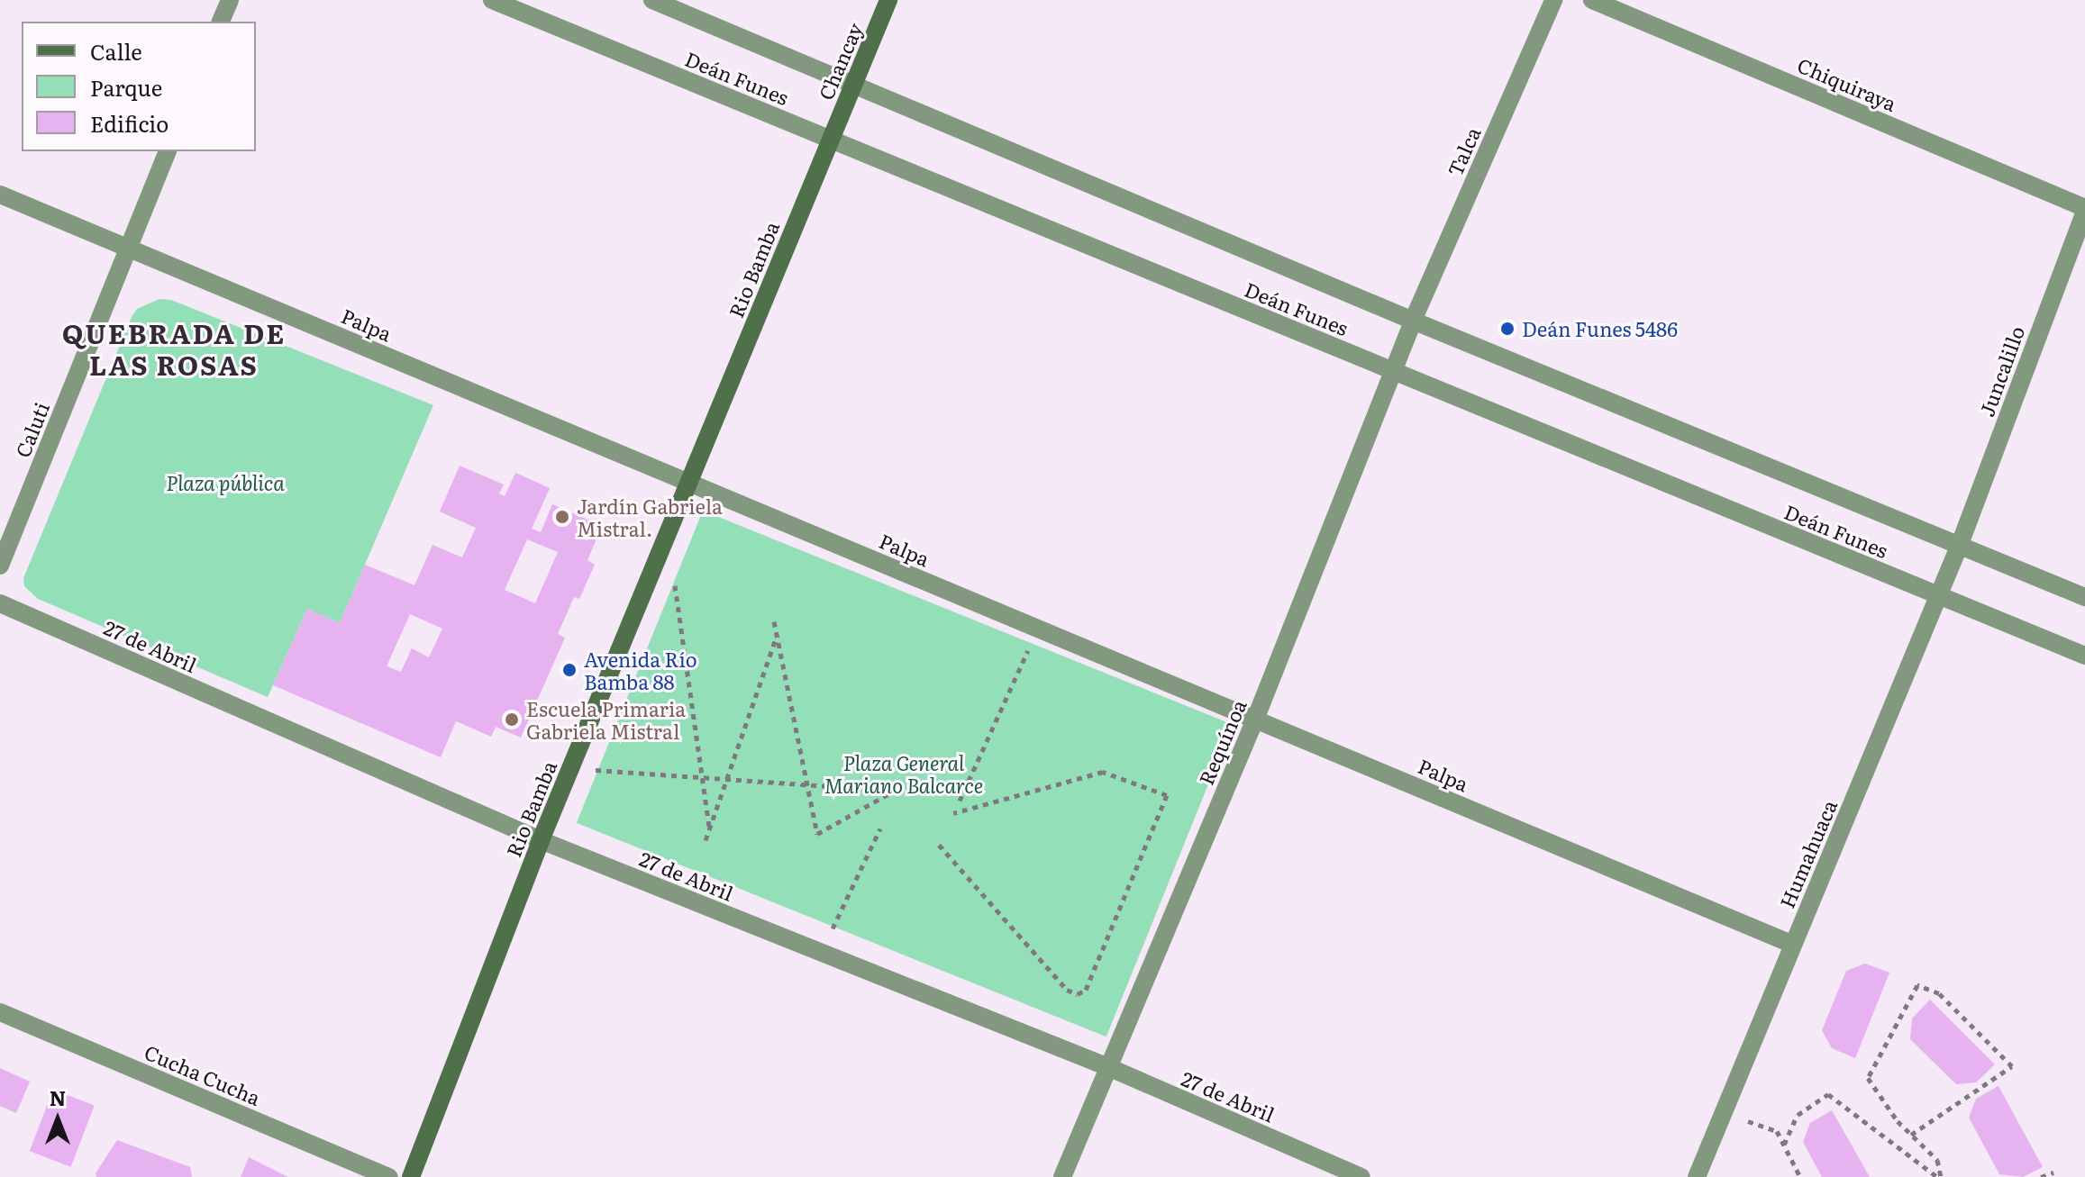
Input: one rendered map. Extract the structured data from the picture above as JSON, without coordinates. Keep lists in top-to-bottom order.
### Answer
{
  "streets": {
    "main road": ["Chancay", "Rio Bamba"],
    "street": [
      "Deán Funes",
      "Chiquiraya",
      "Talca",
      "Palpa",
      "Juncalillo",
      "Caluti",
      "27 de Abril",
      "Requínoa",
      "Humahuaca",
      "Cucha Cucha"
    ]
  },
  "crossings": [
    ["Chancay", "Deán Funes"],
    ["Chancay", "Rio Bamba"],
    ["Deán Funes", "Talca"],
    ["Deán Funes", "Rio Bamba"],
    ["Deán Funes", "Juncalillo"],
    ["Deán Funes", "Requínoa"],
    ["Deán Funes", "Humahuaca"],
    ["Chiquiraya", "Juncalillo"],
    ["Talca", "Requínoa"],
    ["Rio Bamba", "Palpa"],
    ["Rio Bamba", "27 de Abril"],
    ["Palpa", "Caluti"],
    ["Palpa", "Requínoa"],
    ["Palpa", "Humahuaca"],
    ["Juncalillo", "Humahuaca"],
    ["27 de Abril", "Requínoa"]
  ],
  "districts": ["QUEBRADA DE LAS ROSAS"],
  "parks": ["Plaza pública", "Plaza General Mariano Balcarce"],
  "places": [
    "Deán Funes 5486",
    "Jardín Gabriela Mistral.",
    "Avenida Río Bamba 88",
    "Escuela Primaria Gabriela Mistral"
  ],
  "legend": ["Calle", "Parque", "Edificio"],
  "north": "top"
}
